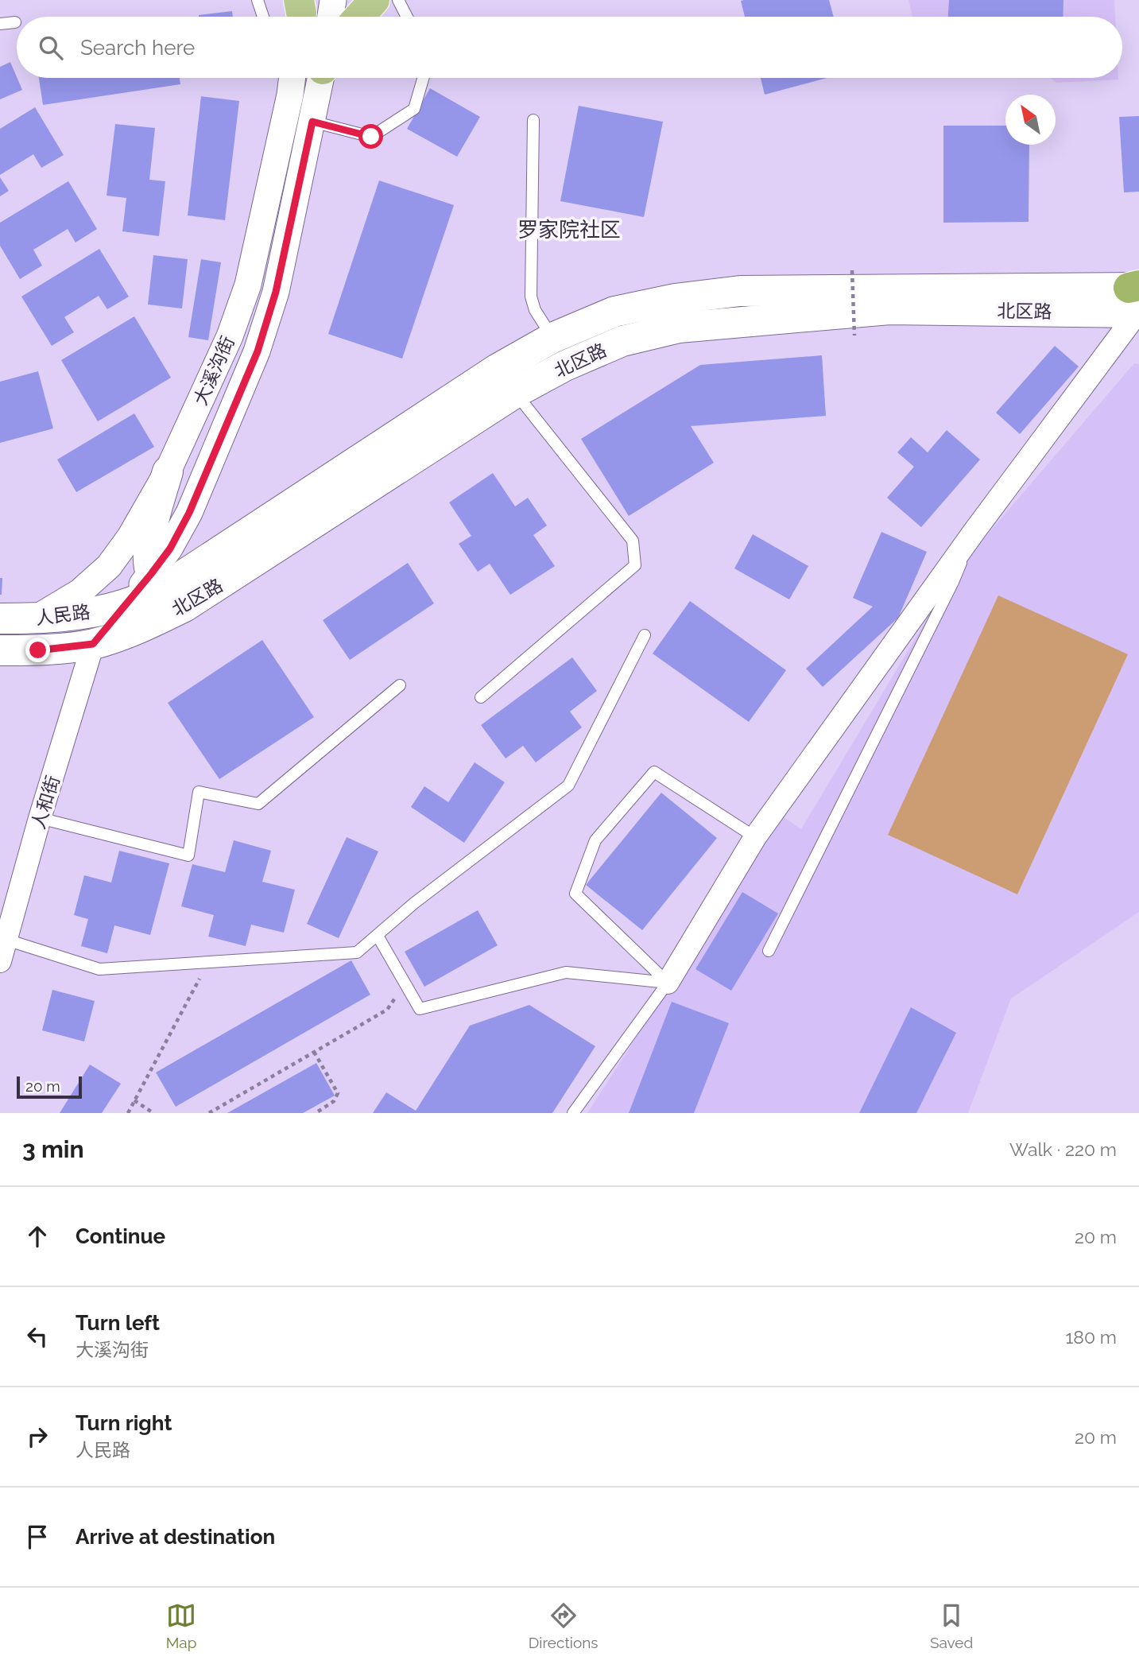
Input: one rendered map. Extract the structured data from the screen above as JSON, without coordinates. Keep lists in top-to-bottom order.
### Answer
{
  "streets": {
    "main road": ["北区路", "人民路"],
    "street": ["大溪沟街", "人和街"]
  },
  "crossings": [
    ["北区路", "大溪沟街"],
    ["北区路", "人民路"],
    ["北区路", "人和街"],
    ["大溪沟街", "人民路"],
    ["人民路", "人和街"]
  ],
  "districts": ["罗家院社区"],
  "scale_bar": "20 m",
  "north": "top left",
  "page": {
    "search": "Search here",
    "scale": "20 m",
    "heading": ["3 min", "Walk · 220 m"],
    "list": [
      ["Continue", "20 m"],
      ["Turn left", "大溪沟街", "180 m"],
      ["Turn right", "人民路", "20 m"],
      "Arrive at destination"
    ],
    "nav": ["Map", "Directions", "Saved"]
  }
}
